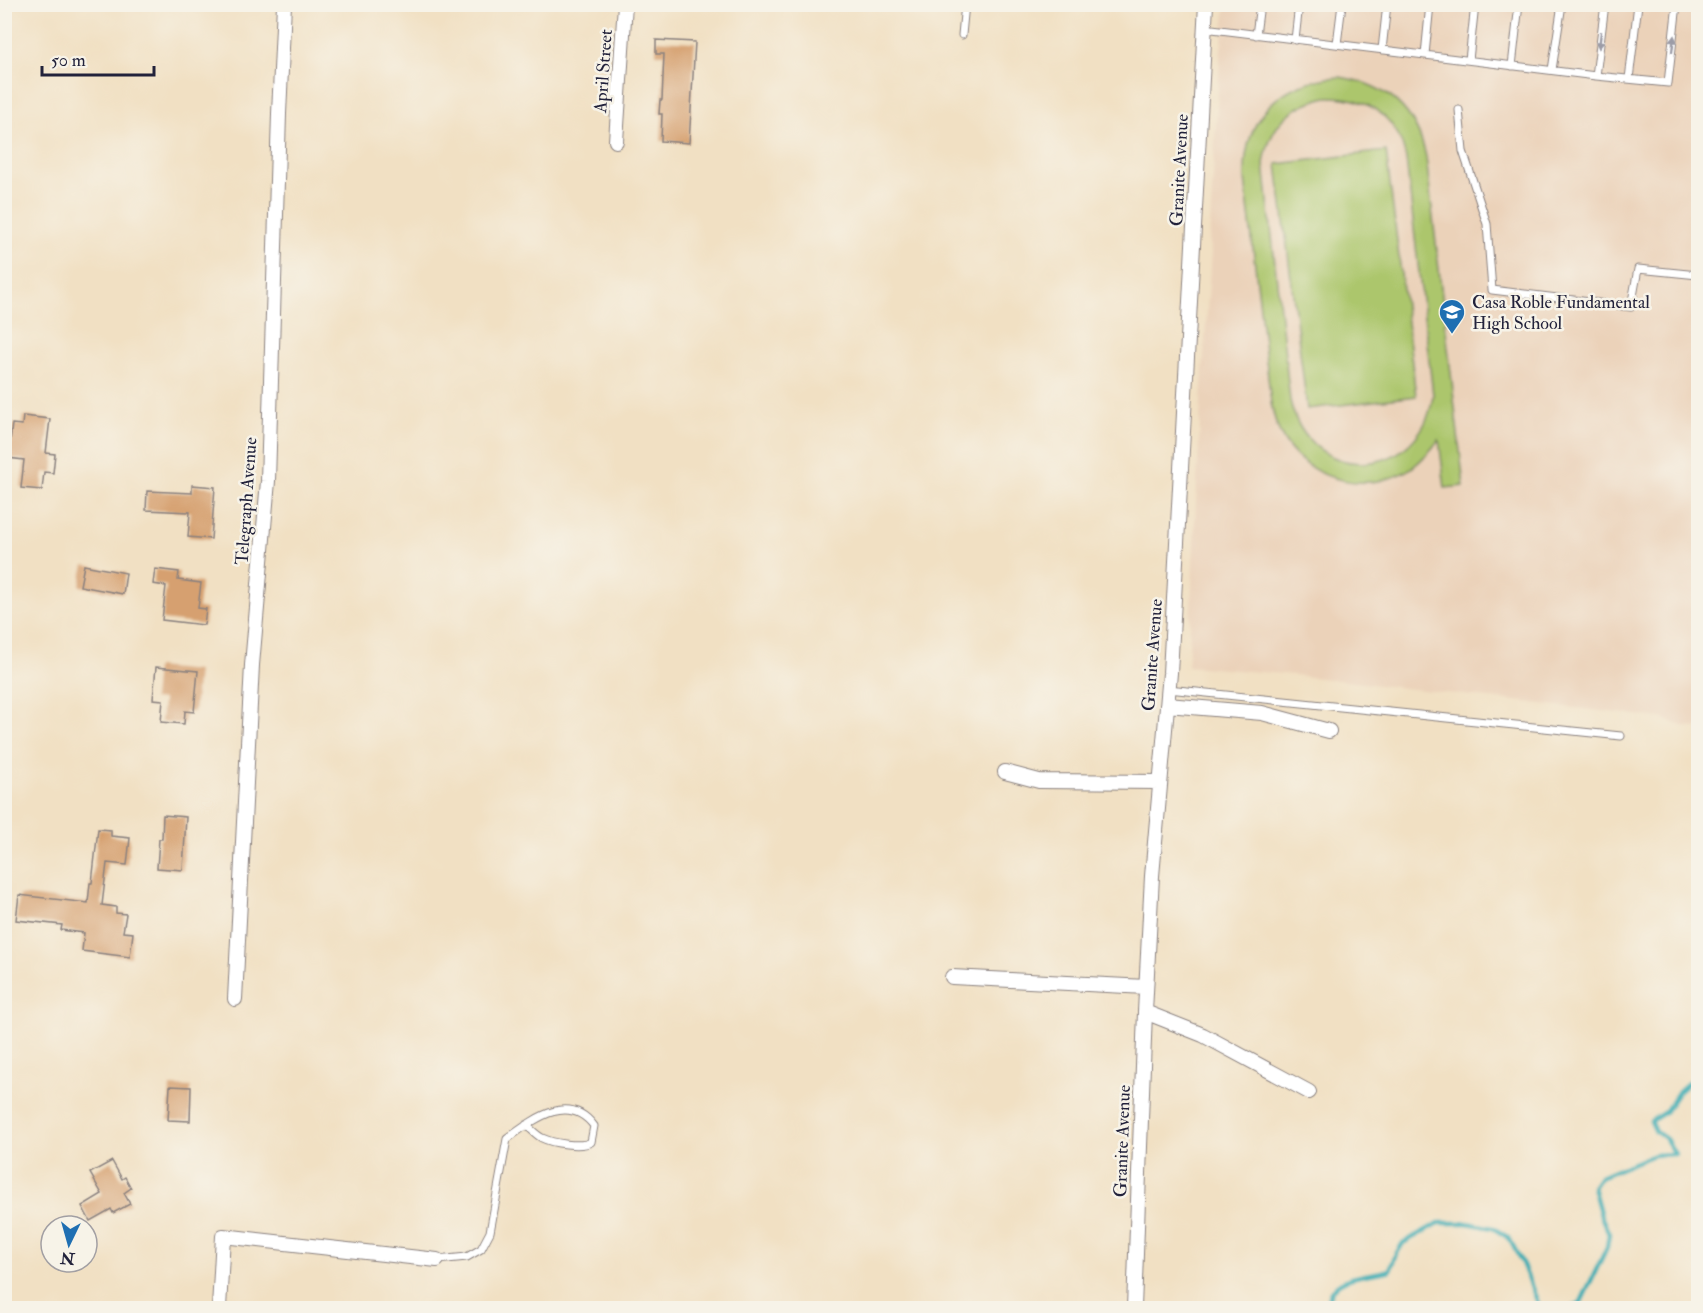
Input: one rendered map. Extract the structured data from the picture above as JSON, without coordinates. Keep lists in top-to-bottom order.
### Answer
{
  "streets": {
    "street": ["April Street", "Granite Avenue", "Telegraph Avenue"]
  },
  "places": {
    "school or university": ["Casa Roble Fundamental High School"]
  },
  "scale_bar": "50 m",
  "north": "bottom"
}
